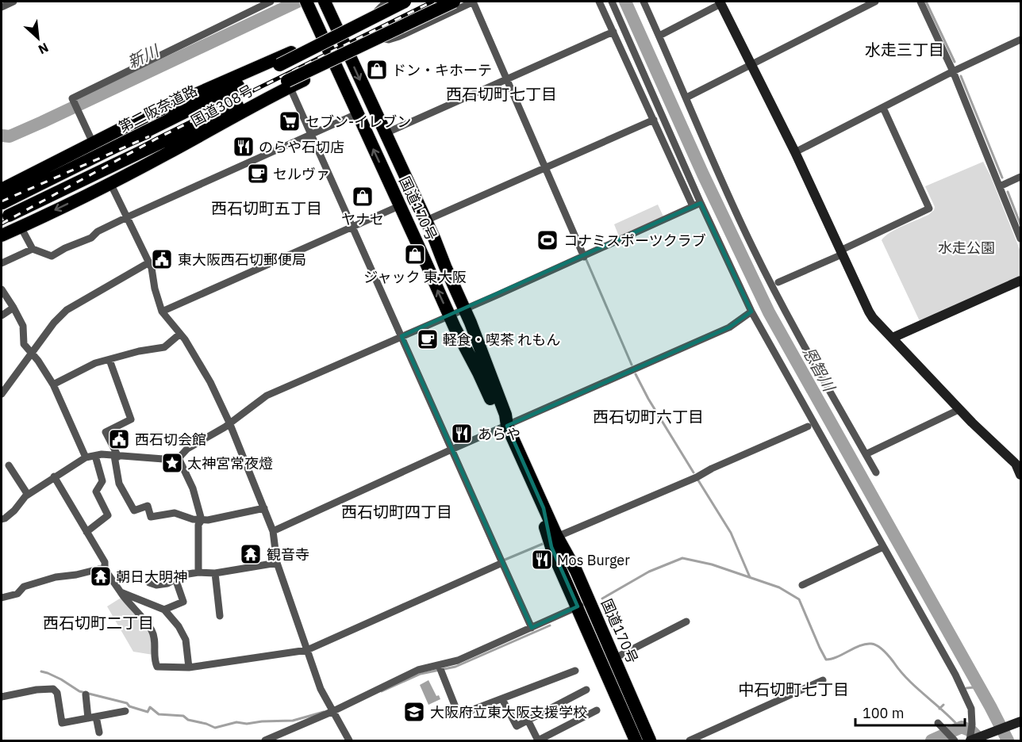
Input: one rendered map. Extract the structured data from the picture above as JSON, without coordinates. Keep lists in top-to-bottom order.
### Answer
{
  "streets": {
    "highway": ["国道308号", "第二阪奈道路", "国道170号"]
  },
  "crossings": [
    ["国道308号", "第二阪奈道路"],
    ["国道308号", "国道170号"],
    ["第二阪奈道路", "国道170号"]
  ],
  "districts": [
    "水走三丁目",
    "西石切町七丁目",
    "西石切町五丁目",
    "西石切町六丁目",
    "西石切町四丁目",
    "西石切町二丁目",
    "中石切町七丁目"
  ],
  "water": ["新川", "恩智川"],
  "parks": ["水走公園"],
  "places": {
    "shop": ["ドン・キホーテ", "ヤナセ", "ジャック 東大阪"],
    "supermarket": ["セブン-イレブン"],
    "restaurant": ["のらや石切店", "あらや", "Mos Burger"],
    "cafe": ["セルヴァ", "軽食・喫茶 れもん"],
    "sports": ["コナミスポーツクラブ"],
    "public building": ["東大阪西石切郵便局", "西石切会館"],
    "place": ["太神宮常夜燈"],
    "temple": ["観音寺", "朝日大明神"],
    "school or university": ["大阪府立東大阪支援学校"]
  },
  "scale_bar": "100 m",
  "north": "bottom right"
}
